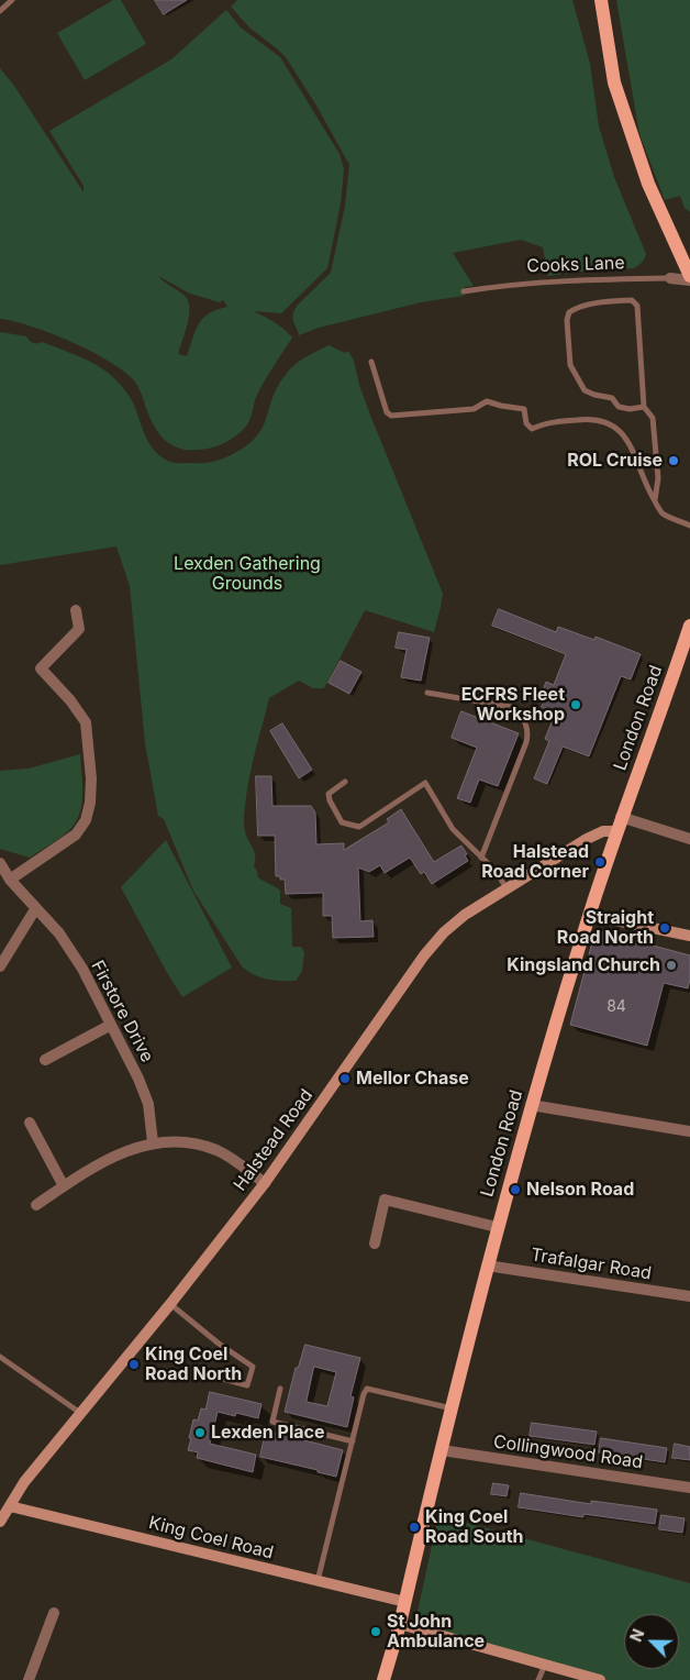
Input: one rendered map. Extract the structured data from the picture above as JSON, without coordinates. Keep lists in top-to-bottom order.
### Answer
{
  "streets": {
    "main road": ["London Road"],
    "street": [
      "Cooks Lane",
      "Firstore Drive",
      "Halstead Road",
      "Trafalgar Road",
      "Collingwood Road",
      "King Coel Road"
    ]
  },
  "crossings": [
    ["London Road", "Halstead Road"],
    ["London Road", "Trafalgar Road"],
    ["London Road", "Collingwood Road"],
    ["London Road", "King Coel Road"],
    ["Halstead Road", "King Coel Road"]
  ],
  "parks": ["Lexden Gathering Grounds"],
  "places": [
    "ROL Cruise",
    "ECFRS Fleet Workshop",
    "Halstead Road Corner",
    "Straight Road North",
    "Kingsland Church",
    "Mellor Chase",
    "Nelson Road",
    "King Coel Road North",
    "Lexden Place",
    "King Coel Road South",
    "St John Ambulance"
  ],
  "house_numbers": ["84"],
  "north": "top left"
}
